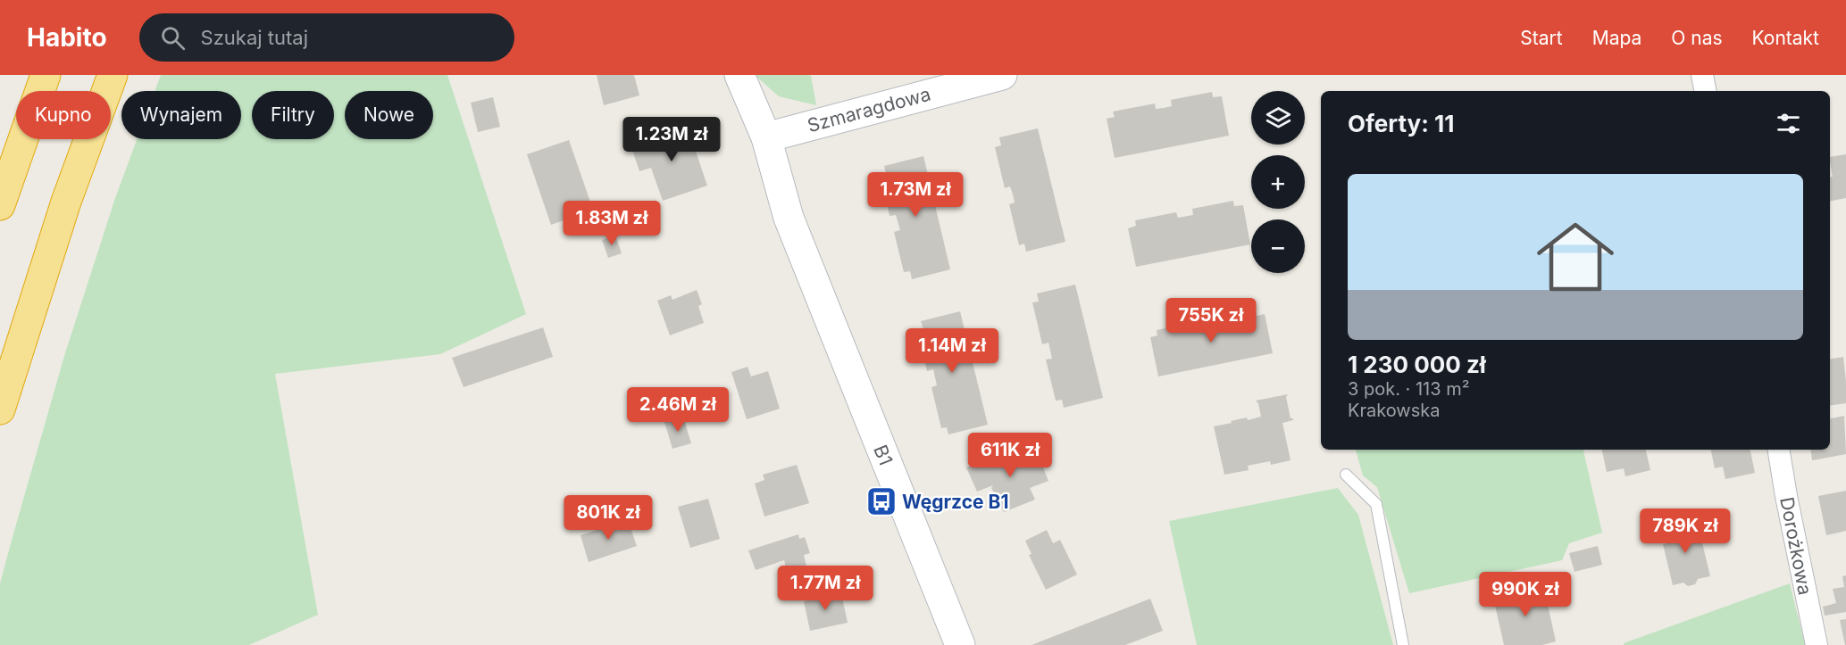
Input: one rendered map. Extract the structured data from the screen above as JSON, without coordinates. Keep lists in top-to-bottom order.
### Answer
{
  "streets": {
    "street": ["Szmaragdowa", "B1", "Dorożkowa"]
  },
  "crossings": [
    ["Szmaragdowa", "B1"]
  ],
  "places": {
    "bus stop": ["Węgrzce B1"]
  },
  "page": {
    "header": "Habito",
    "search": "Szukaj tutaj",
    "nav": [
      "Start",
      "Mapa",
      "O nas",
      "Kontakt"
    ],
    "map_buttons": ["+", "−"],
    "chip": [
      "Kupno",
      "Wynajem",
      "Filtry",
      "Nowe"
    ],
    "heading": "Oferty: 11",
    "price": [
      "1.23M zł",
      "1.73M zł",
      "1.83M zł",
      "755K zł",
      "1.14M zł",
      "2.46M zł",
      "611K zł",
      "801K zł",
      "789K zł",
      "1.77M zł",
      "990K zł"
    ],
    "list": [
      {
        "name": "1 230 000 zł",
        "note": "3 pok. · 113 m² · Krakowska"
      }
    ]
  }
}
